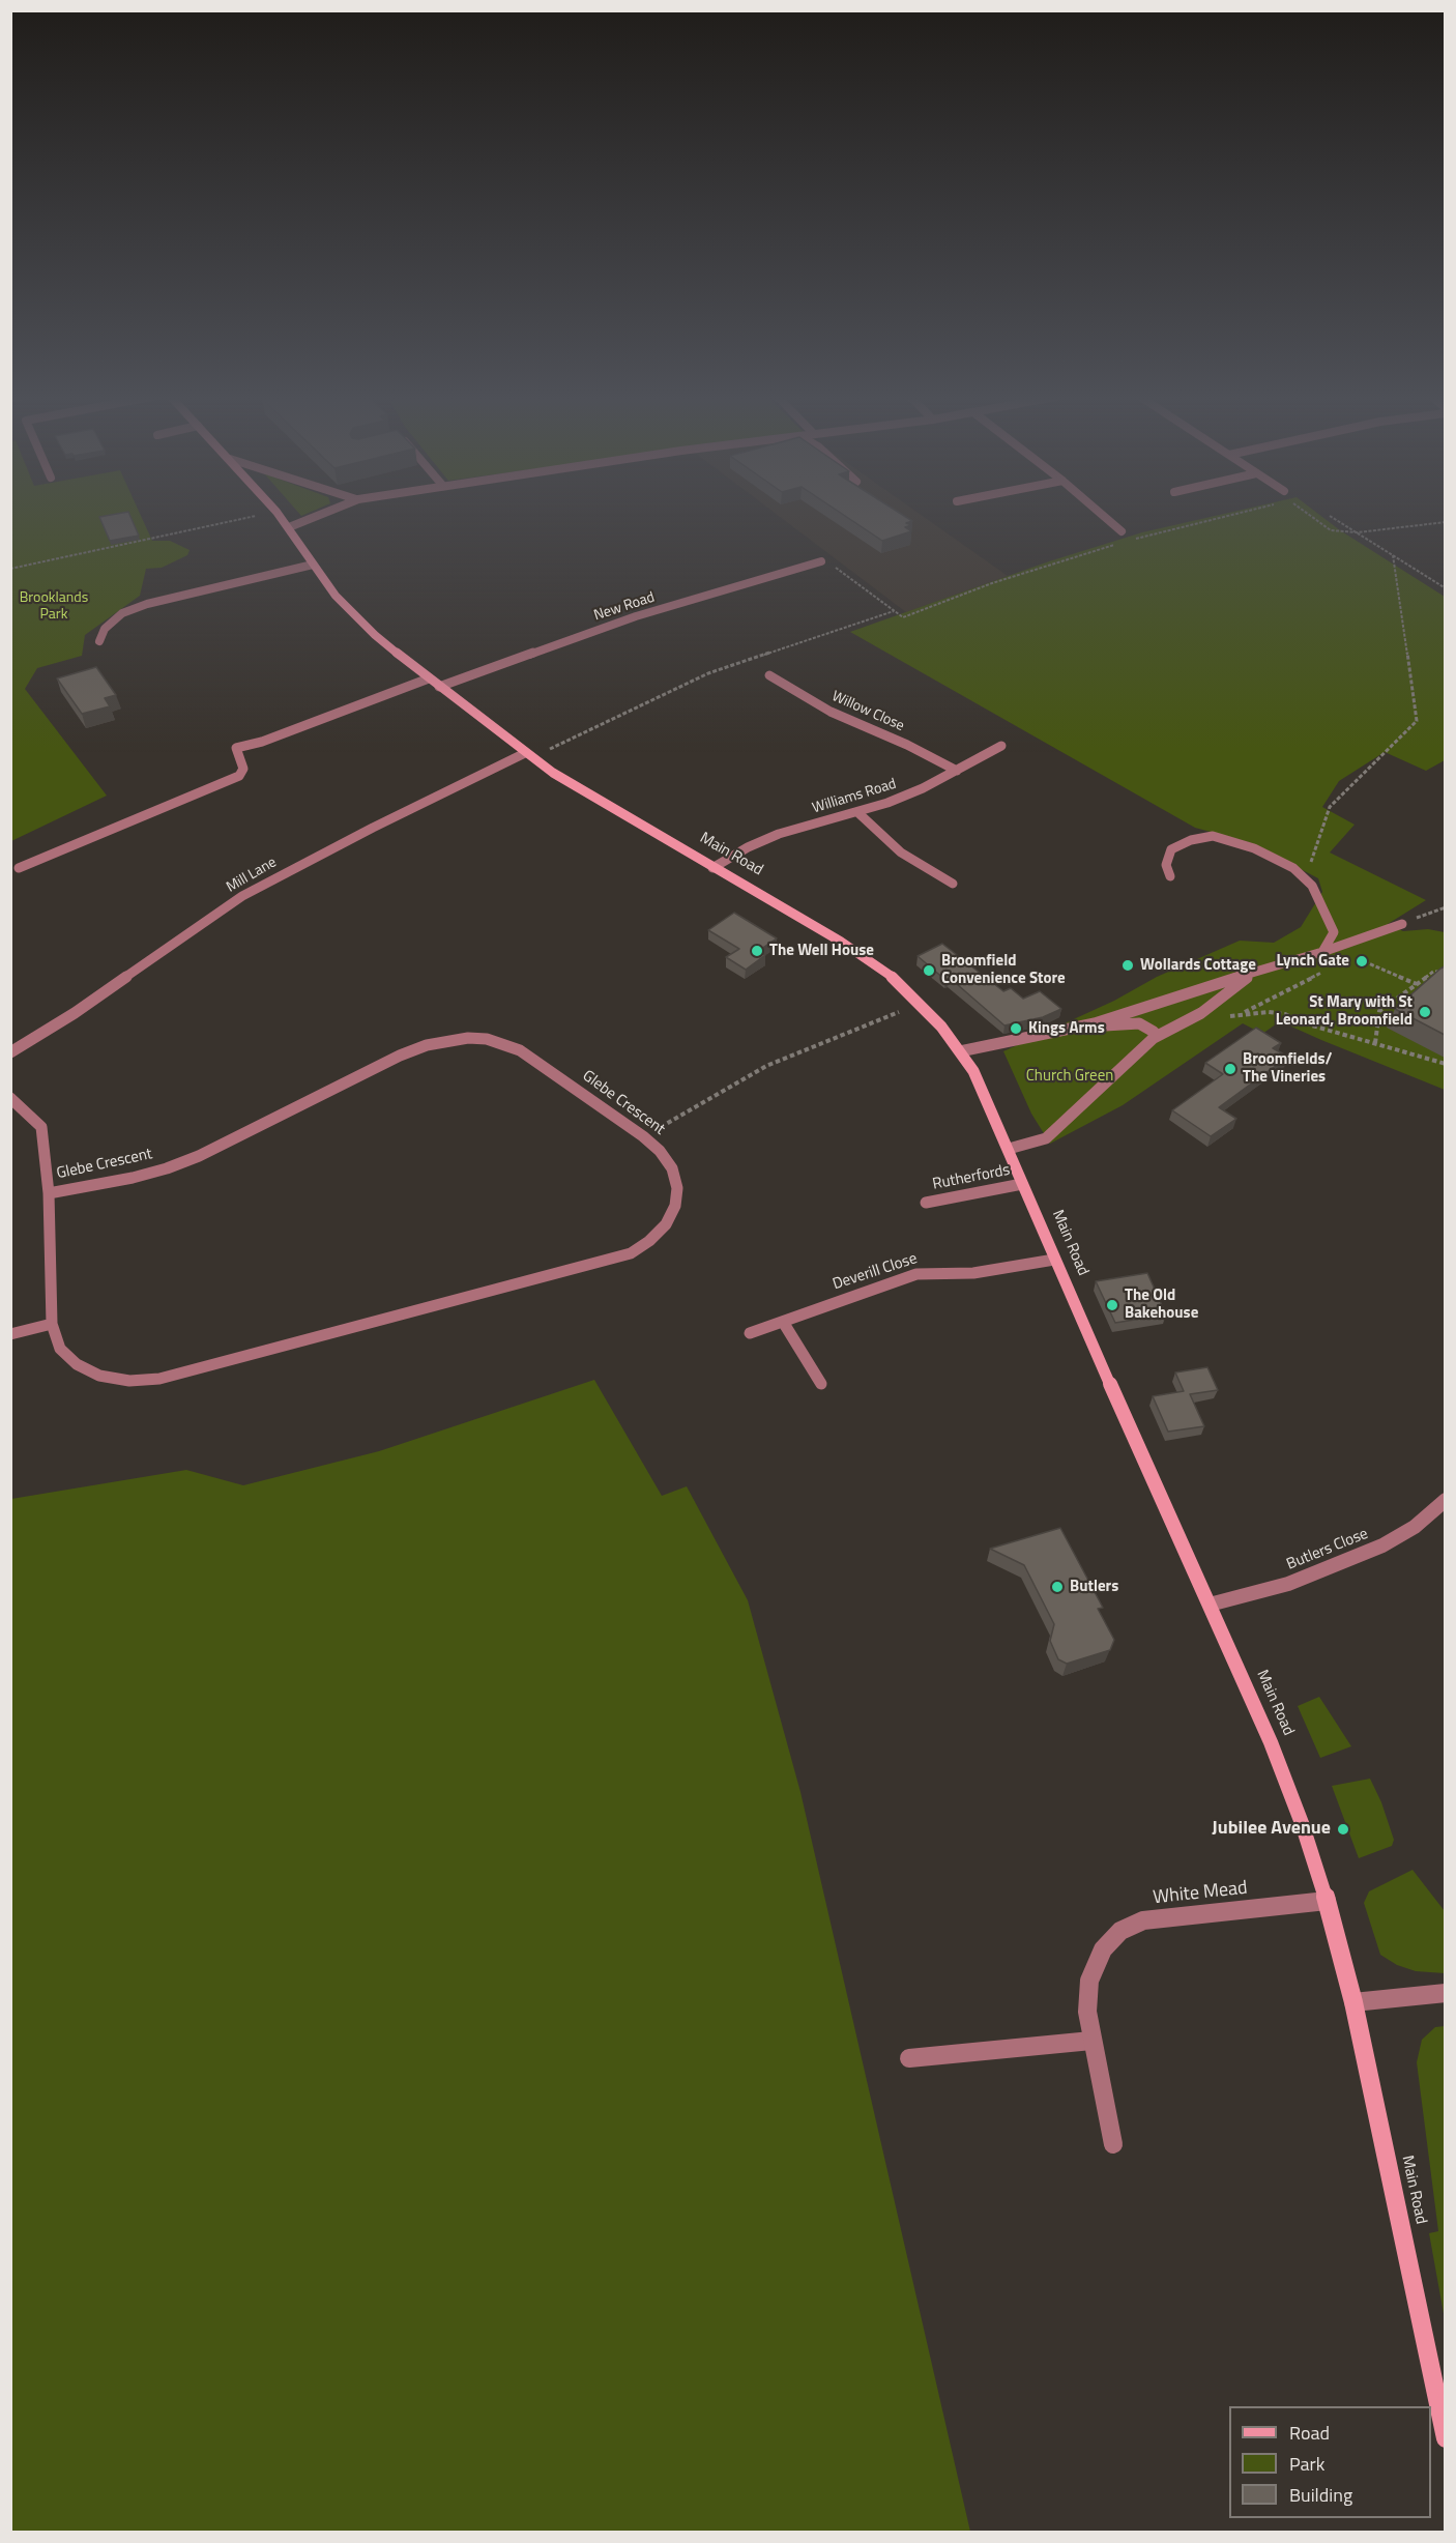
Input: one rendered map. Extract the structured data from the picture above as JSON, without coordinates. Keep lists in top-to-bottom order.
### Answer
{
  "streets": {
    "main road": ["Main Road"],
    "street": [
      "New Road",
      "Willow Close",
      "Williams Road",
      "Mill Lane",
      "Glebe Crescent",
      "Rutherfords",
      "Deverill Close",
      "Butlers Close",
      "White Mead"
    ]
  },
  "crossings": [
    ["New Road", "Main Road"],
    ["Willow Close", "Williams Road"],
    ["Williams Road", "Main Road"],
    ["Main Road", "Mill Lane"],
    ["Main Road", "Rutherfords"],
    ["Main Road", "Deverill Close"],
    ["Main Road", "Butlers Close"],
    ["Main Road", "White Mead"]
  ],
  "parks": ["Brooklands Park", "Church Green"],
  "places": [
    "The Well House",
    "Lynch Gate",
    "Wollards Cottage",
    "Broomfield Convenience Store",
    "St Mary with St Leonard, Broomfield",
    "Kings Arms",
    "Broomfields/ The Vineries",
    "The Old Bakehouse",
    "Butlers",
    "Jubilee Avenue"
  ],
  "legend": ["Road", "Park", "Building"]
}
